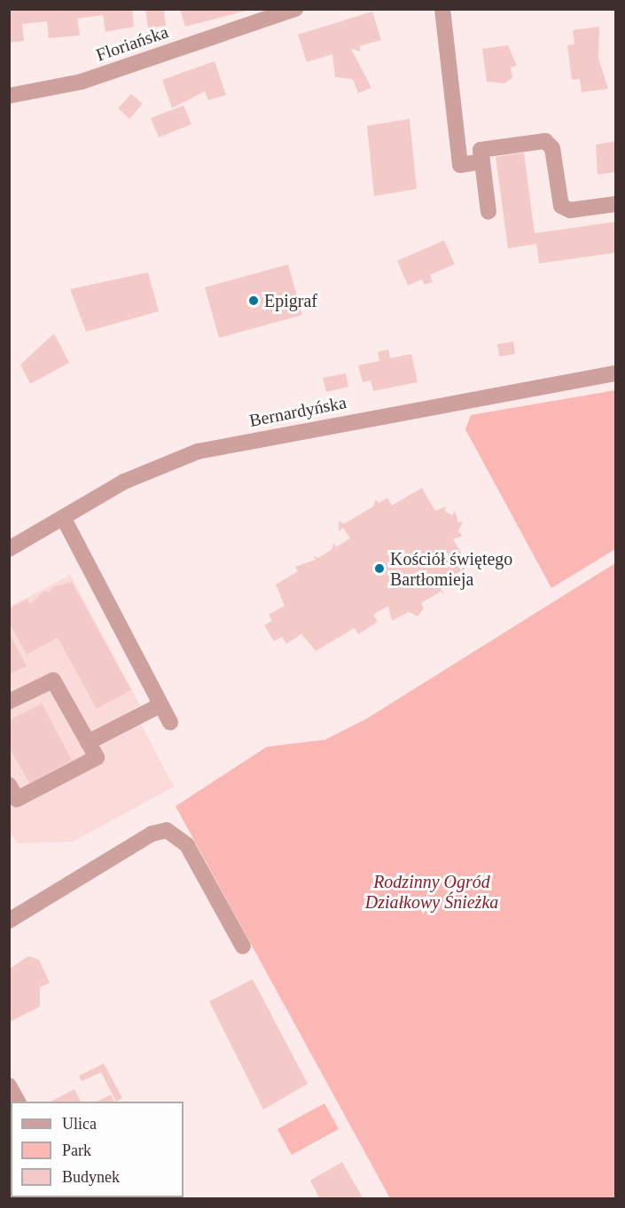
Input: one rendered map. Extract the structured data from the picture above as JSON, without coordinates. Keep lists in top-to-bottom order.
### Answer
{
  "streets": {
    "street": ["Floriańska", "Bernardyńska"]
  },
  "parks": ["Rodzinny Ogród Działkowy Śnieżka"],
  "places": ["Epigraf", "Kościół świętego Bartłomieja"],
  "legend": ["Ulica", "Park", "Budynek"]
}
